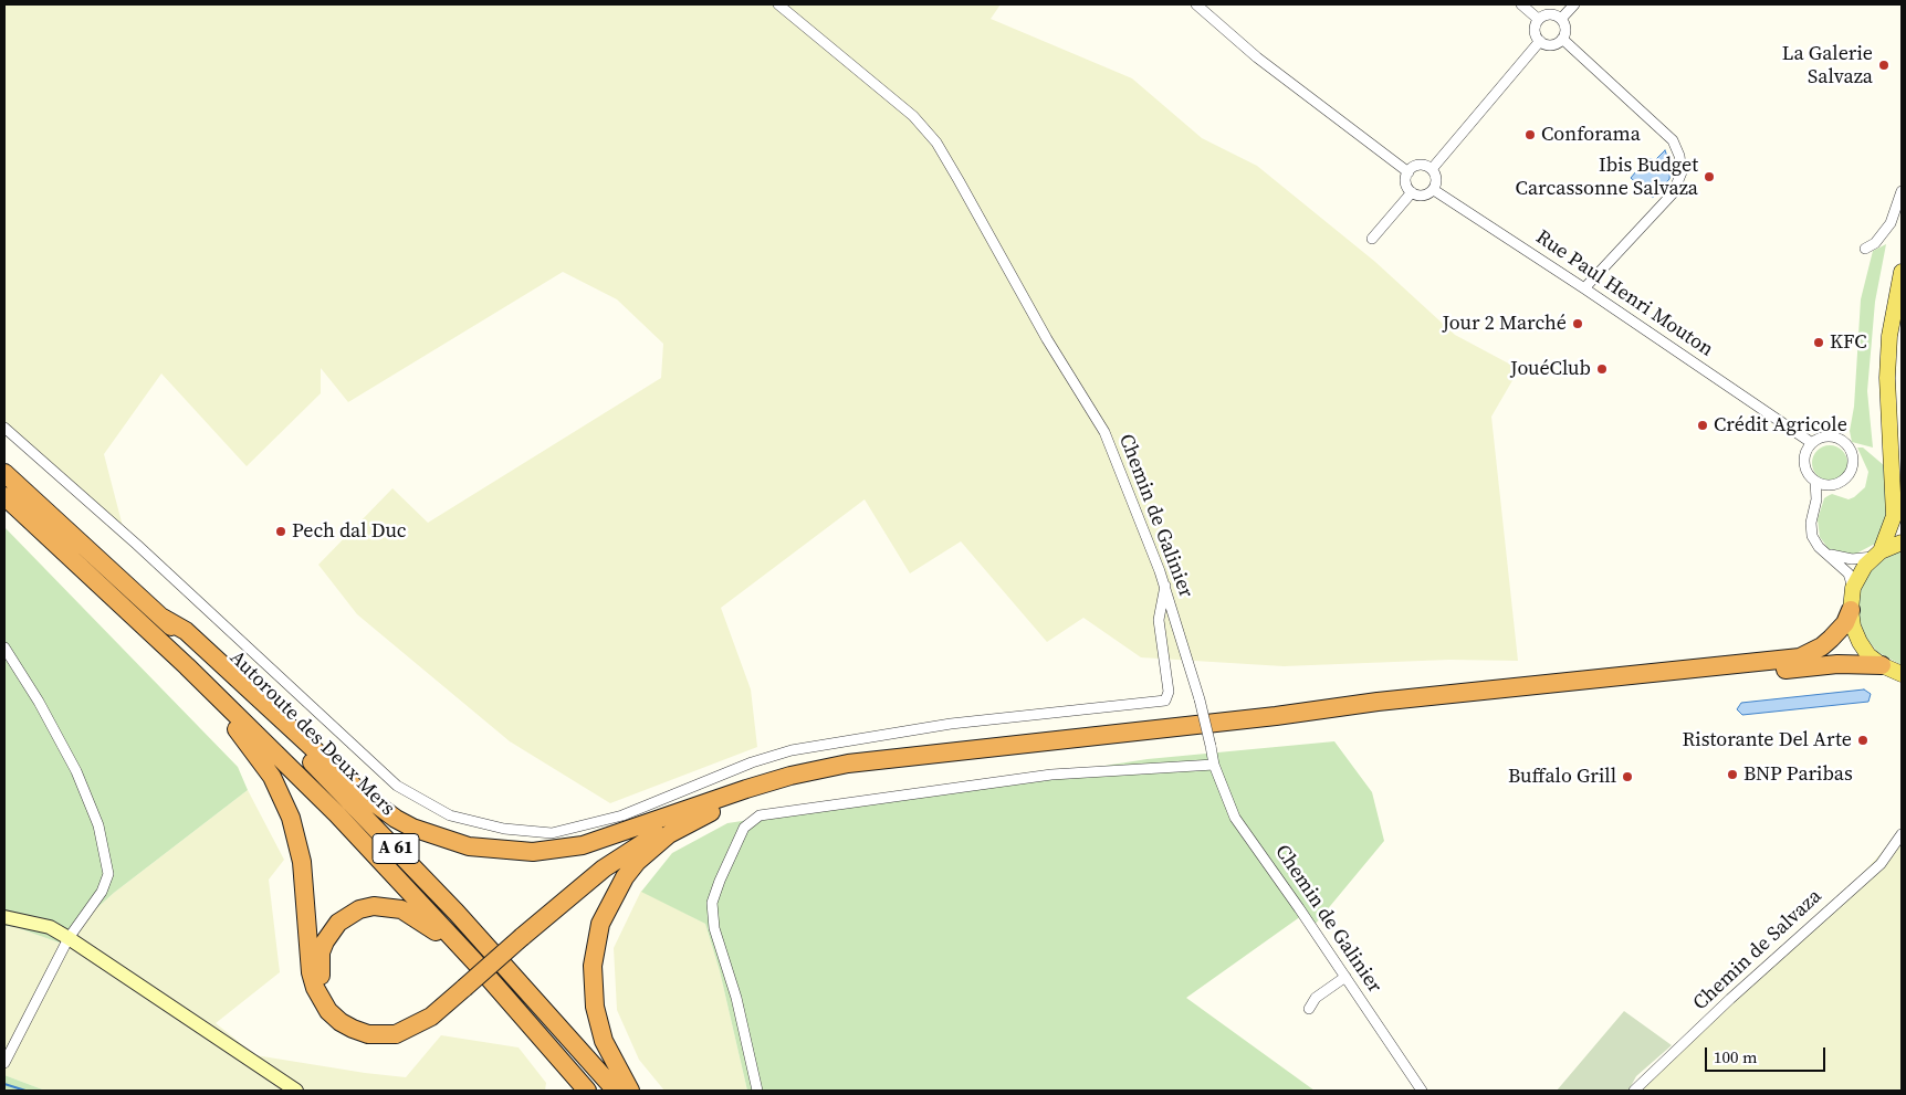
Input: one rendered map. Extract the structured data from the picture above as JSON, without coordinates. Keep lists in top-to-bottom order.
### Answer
{
  "streets": {
    "highway": ["Autoroute des Deux Mers", "A 61"],
    "street": ["Rue Paul Henri Mouton", "Chemin de Galinier", "Chemin de Salvaza"]
  },
  "places": [
    "La Galerie Salvaza",
    "Conforama",
    "Ibis Budget Carcassonne Salvaza",
    "Jour 2 Marché",
    "KFC",
    "JouéClub",
    "Crédit Agricole",
    "Pech dal Duc",
    "Ristorante Del Arte",
    "BNP Paribas",
    "Buffalo Grill"
  ],
  "scale_bar": "100 m"
}
